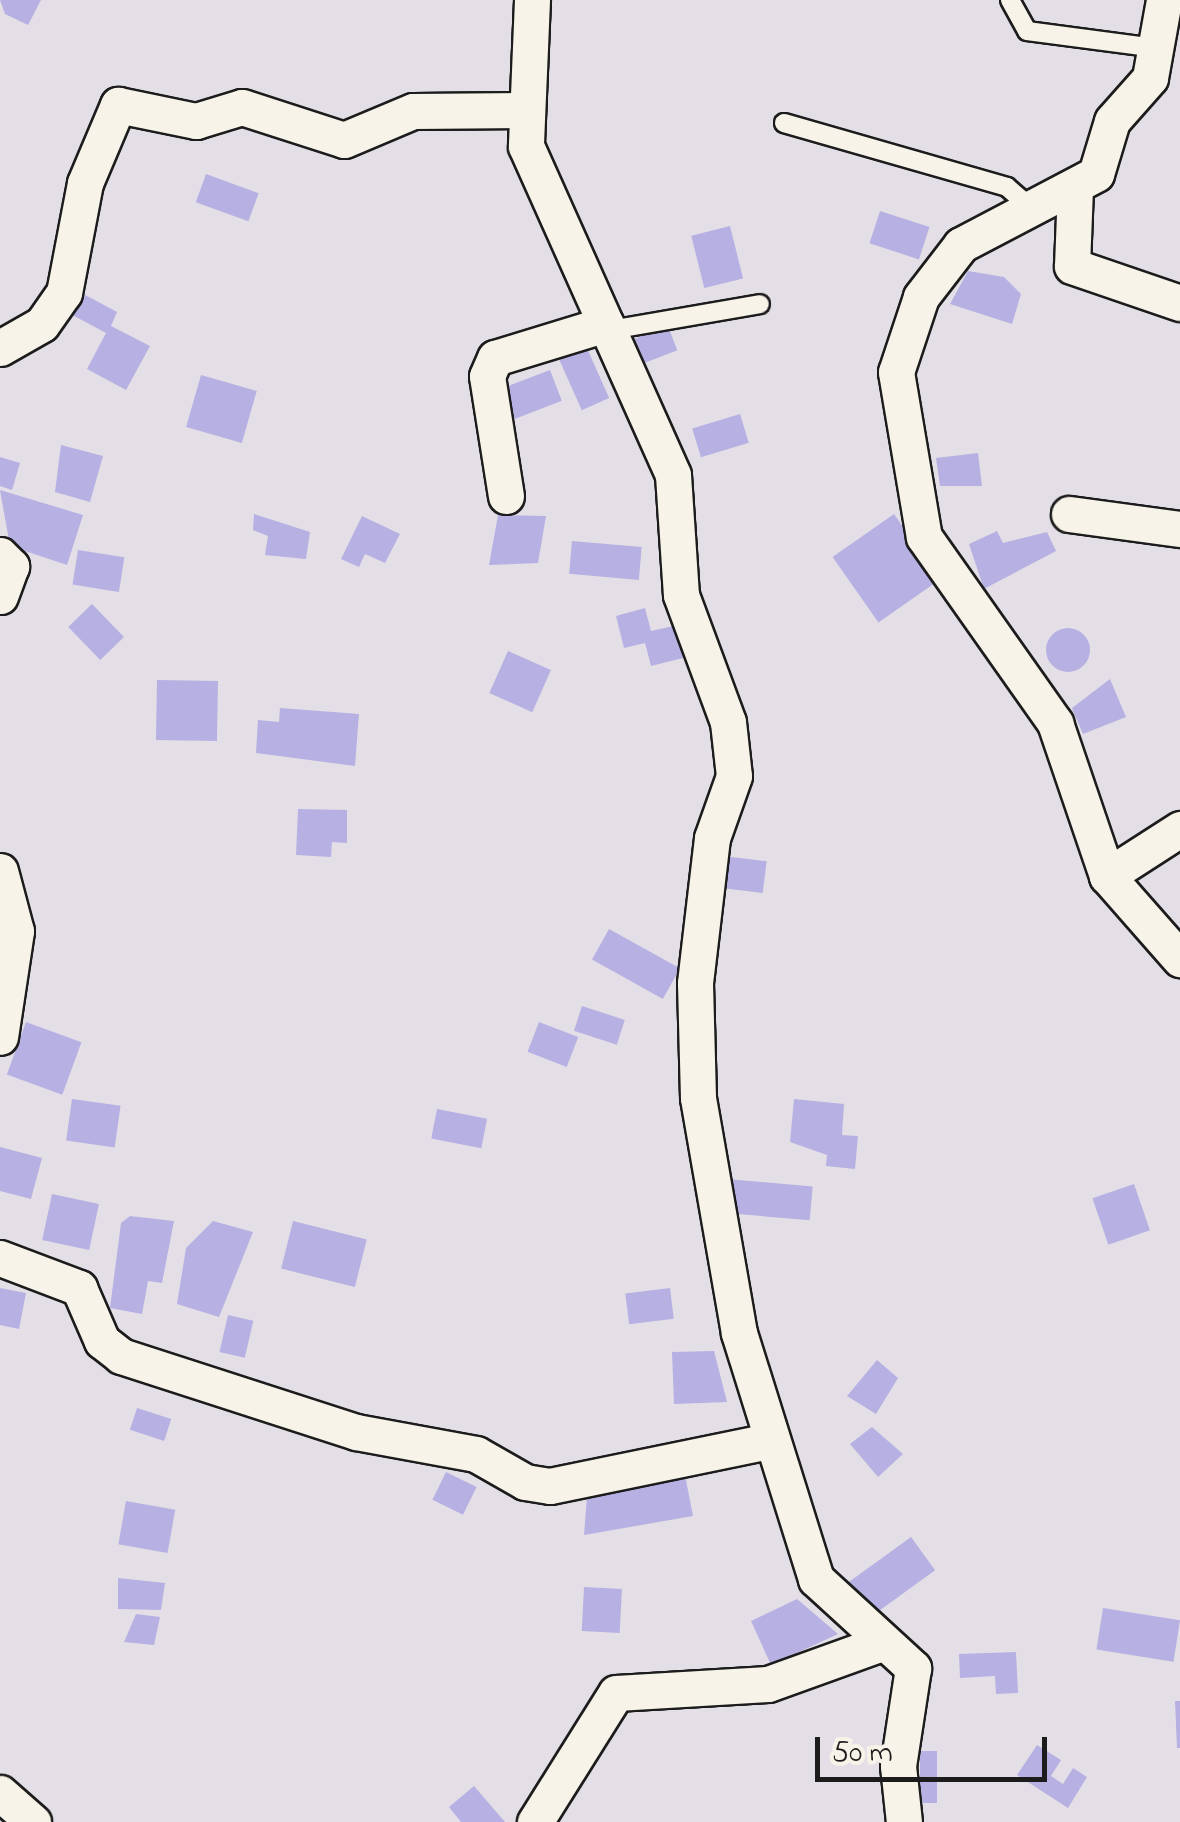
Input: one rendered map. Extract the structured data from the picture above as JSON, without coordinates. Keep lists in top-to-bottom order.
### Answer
{
  "scale_bar": "50 m"
}
